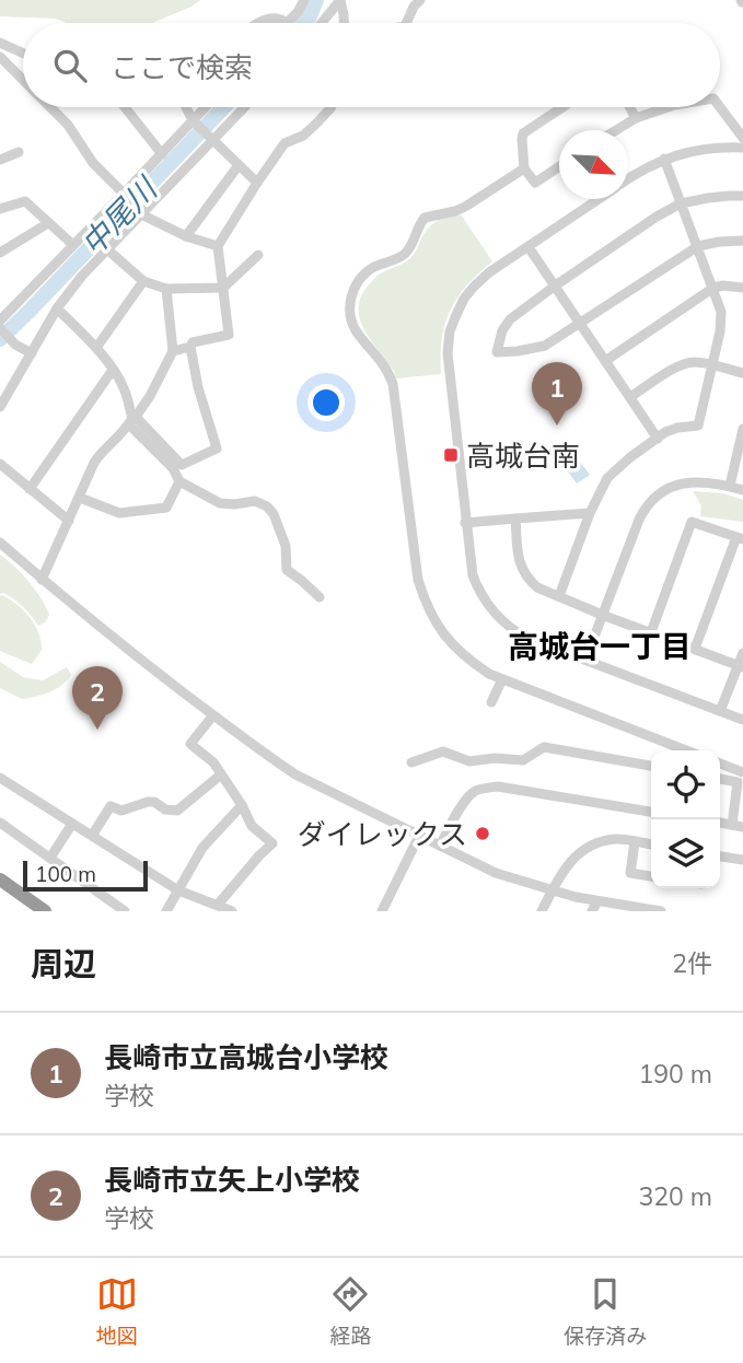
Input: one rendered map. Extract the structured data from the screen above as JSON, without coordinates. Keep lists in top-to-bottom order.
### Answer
{
  "districts": ["高城台一丁目"],
  "water": ["中尾川"],
  "places": {
    "transit": ["高城台南"],
    "other": ["ダイレックス"]
  },
  "scale_bar": "100 m",
  "north": "bottom right",
  "page": {
    "search": "ここで検索",
    "pins": ["1", "2"],
    "scale": "100 m",
    "heading": ["周辺", "2件"],
    "list": [
      {
        "mark": "1",
        "name": "長崎市立高城台小学校",
        "note": "学校",
        "value": "190 m"
      },
      {
        "mark": "2",
        "name": "長崎市立矢上小学校",
        "note": "学校",
        "value": "320 m"
      }
    ],
    "nav": ["地図", "経路", "保存済み"]
  }
}
